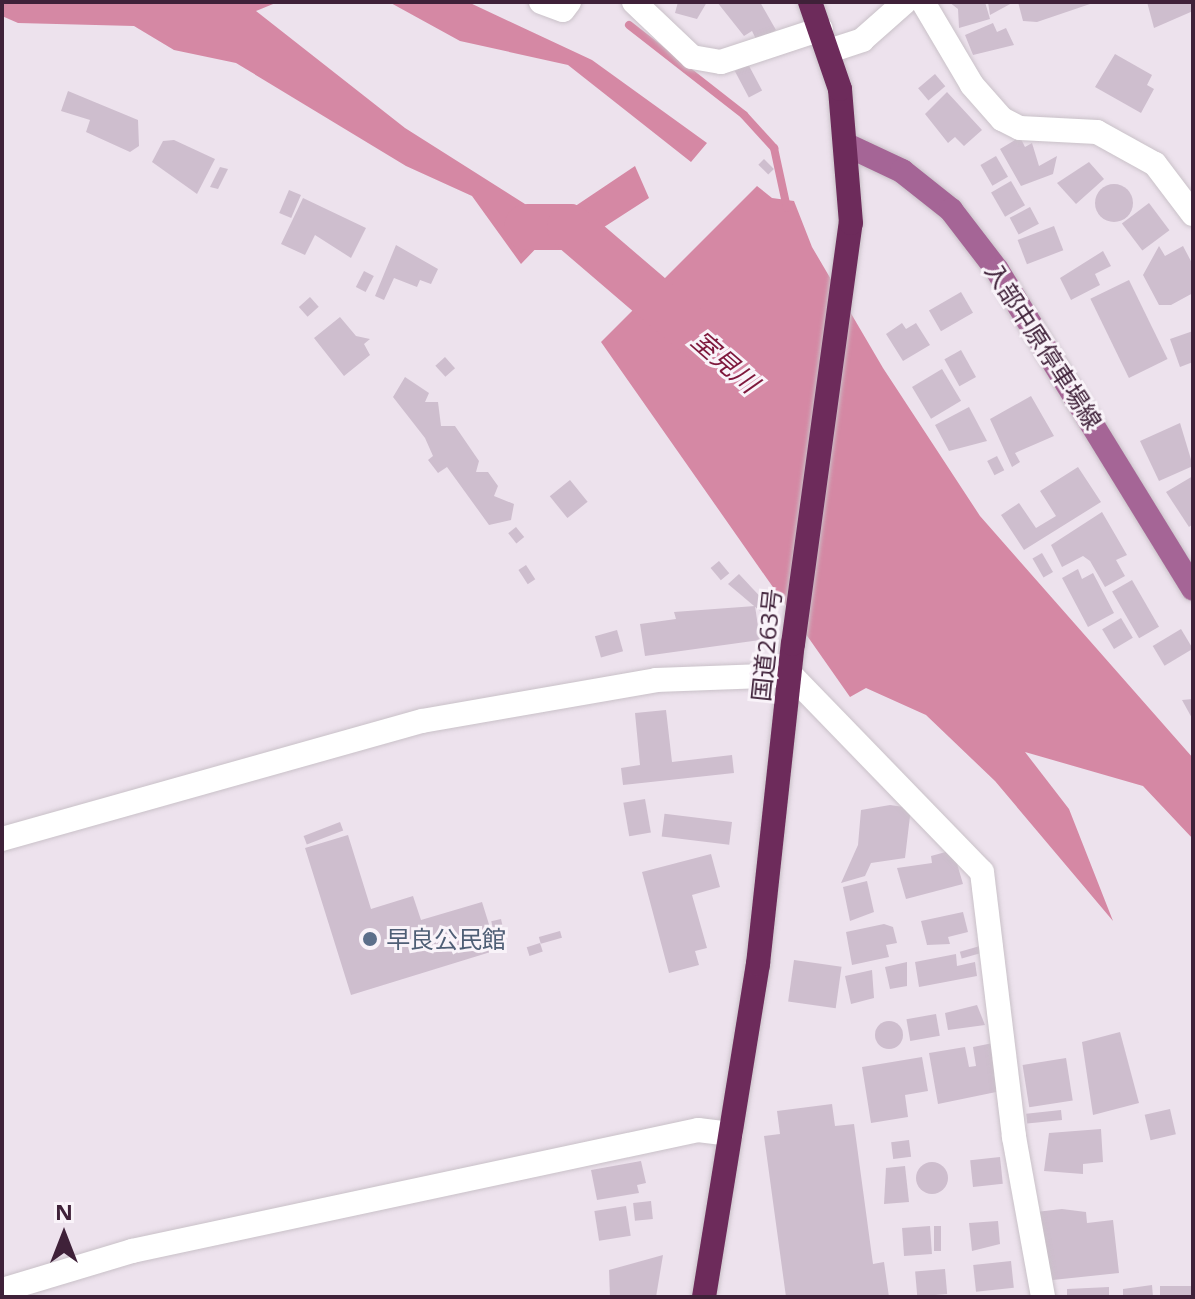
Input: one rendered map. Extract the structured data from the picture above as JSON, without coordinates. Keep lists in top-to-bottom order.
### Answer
{
  "streets": {
    "highway": ["国道263号"],
    "main road": ["入部中原停車場線"]
  },
  "crossings": [
    ["入部中原停車場線", "国道263号"]
  ],
  "water": ["室見川"],
  "places": ["早良公民館"],
  "north": "top"
}
